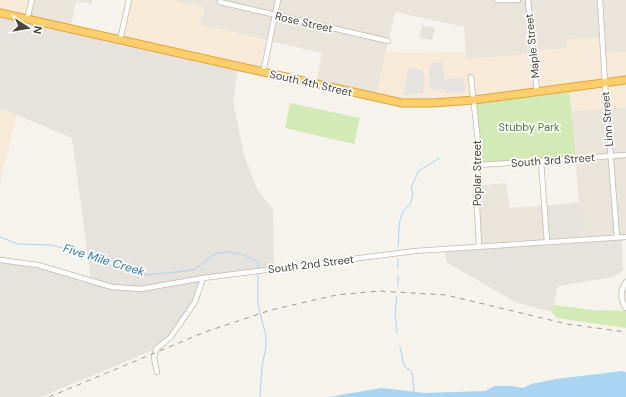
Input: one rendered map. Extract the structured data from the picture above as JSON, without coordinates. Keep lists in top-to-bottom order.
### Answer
{
  "streets": {
    "highway": ["South 4th Street"],
    "street": [
      "Rose Street",
      "Maple Street",
      "Linn Street",
      "South 3rd Street",
      "Poplar Street",
      "South 2nd Street"
    ]
  },
  "crossings": [
    ["Maple Street", "South 4th Street"],
    ["South 4th Street", "Linn Street"],
    ["South 4th Street", "Poplar Street"],
    ["Linn Street", "South 3rd Street"],
    ["Linn Street", "South 2nd Street"],
    ["South 3rd Street", "Poplar Street"],
    ["Poplar Street", "South 2nd Street"]
  ],
  "water": ["Five Mile Creek"],
  "parks": ["Stubby Park"],
  "north": "right"
}
